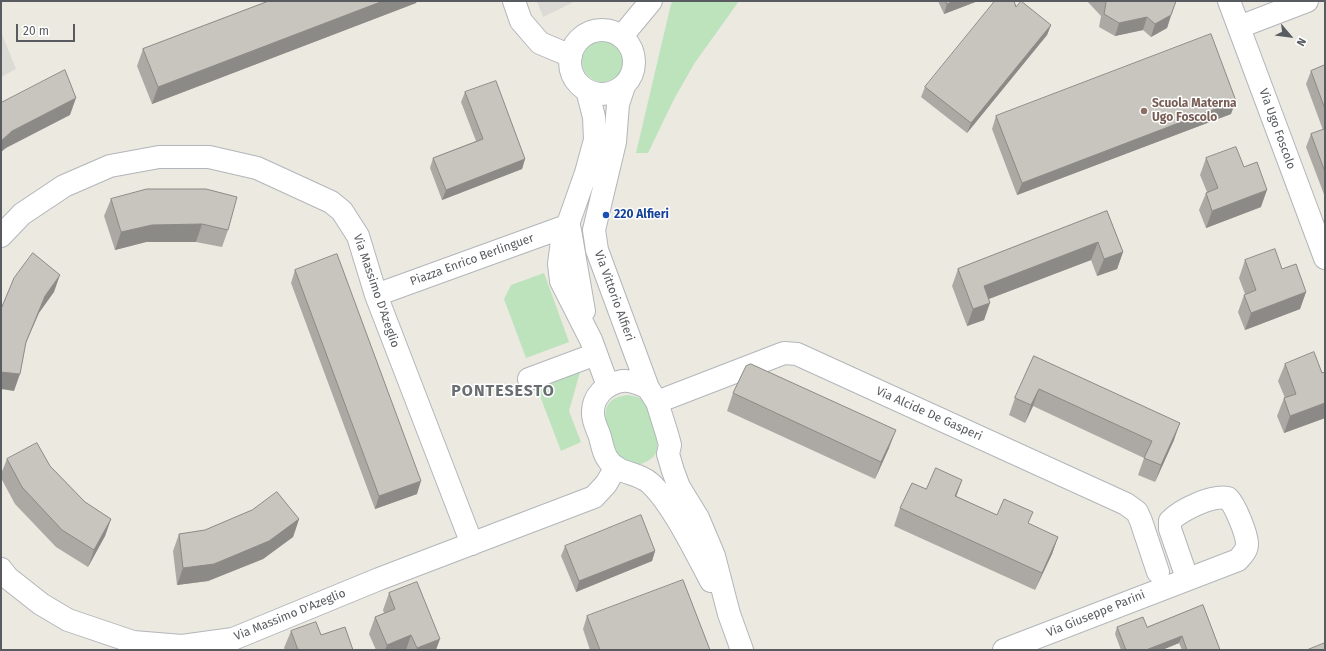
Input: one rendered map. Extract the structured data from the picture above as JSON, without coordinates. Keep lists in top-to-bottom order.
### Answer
{
  "streets": {
    "street": [
      "Via Ugo Foscolo",
      "Piazza Enrico Berlinguer",
      "Via Massimo D'Azeglio",
      "Via Vittorio Alfieri",
      "Via Alcide De Gasperi",
      "Via Giuseppe Parini"
    ]
  },
  "crossings": [
    ["Piazza Enrico Berlinguer", "Via Massimo D'Azeglio"],
    ["Via Massimo D'Azeglio", "Via Vittorio Alfieri"],
    ["Via Massimo D'Azeglio", "Via Alcide De Gasperi"],
    ["Via Vittorio Alfieri", "Via Alcide De Gasperi"]
  ],
  "districts": ["PONTESESTO"],
  "places": ["Scuola Materna Ugo Foscolo", "220 Alfieri"],
  "scale_bar": "20 m",
  "north": "bottom right"
}
